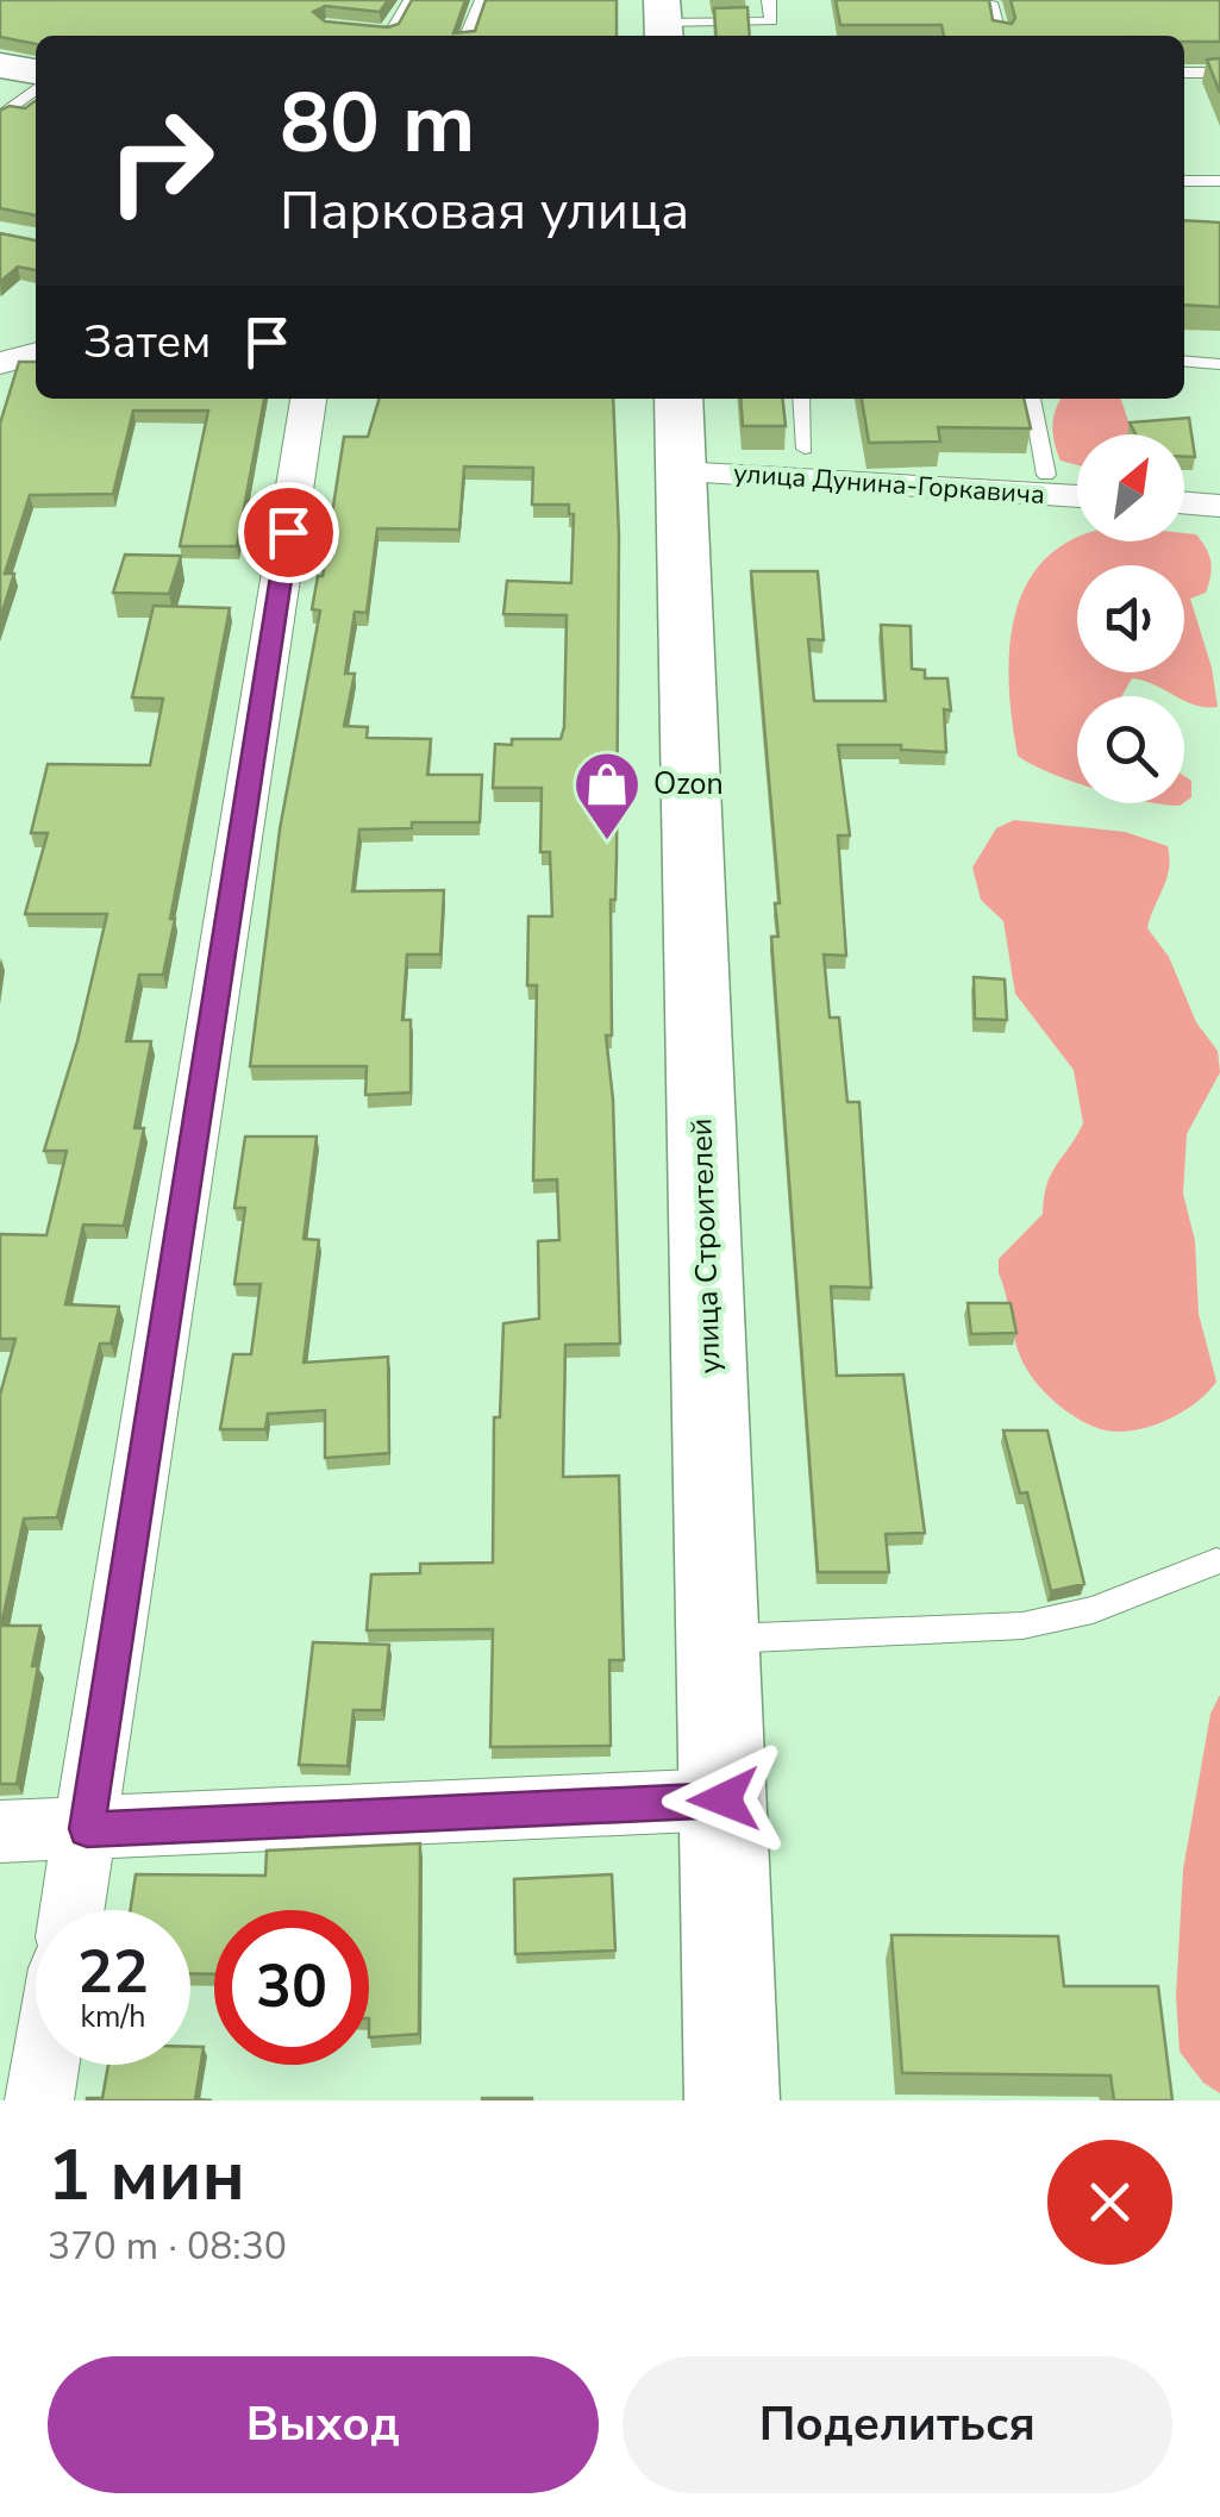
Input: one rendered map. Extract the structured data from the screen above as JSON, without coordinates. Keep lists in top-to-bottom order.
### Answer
{
  "streets": {
    "main road": ["улица Строителей"],
    "street": ["улица Дунина-Горкавича"]
  },
  "crossings": [
    ["улица Дунина-Горкавича", "улица Строителей"]
  ],
  "places": {
    "shop": ["Ozon"]
  },
  "north": "top right",
  "page": {
    "turn": ["80 m", "Парковая улица"],
    "then": "Затем",
    "speed": "22 km/h",
    "limit": "30",
    "heading": ["1 мин", "370 m · 08:30"],
    "buttons": ["Выход", "Поделиться"]
  }
}
